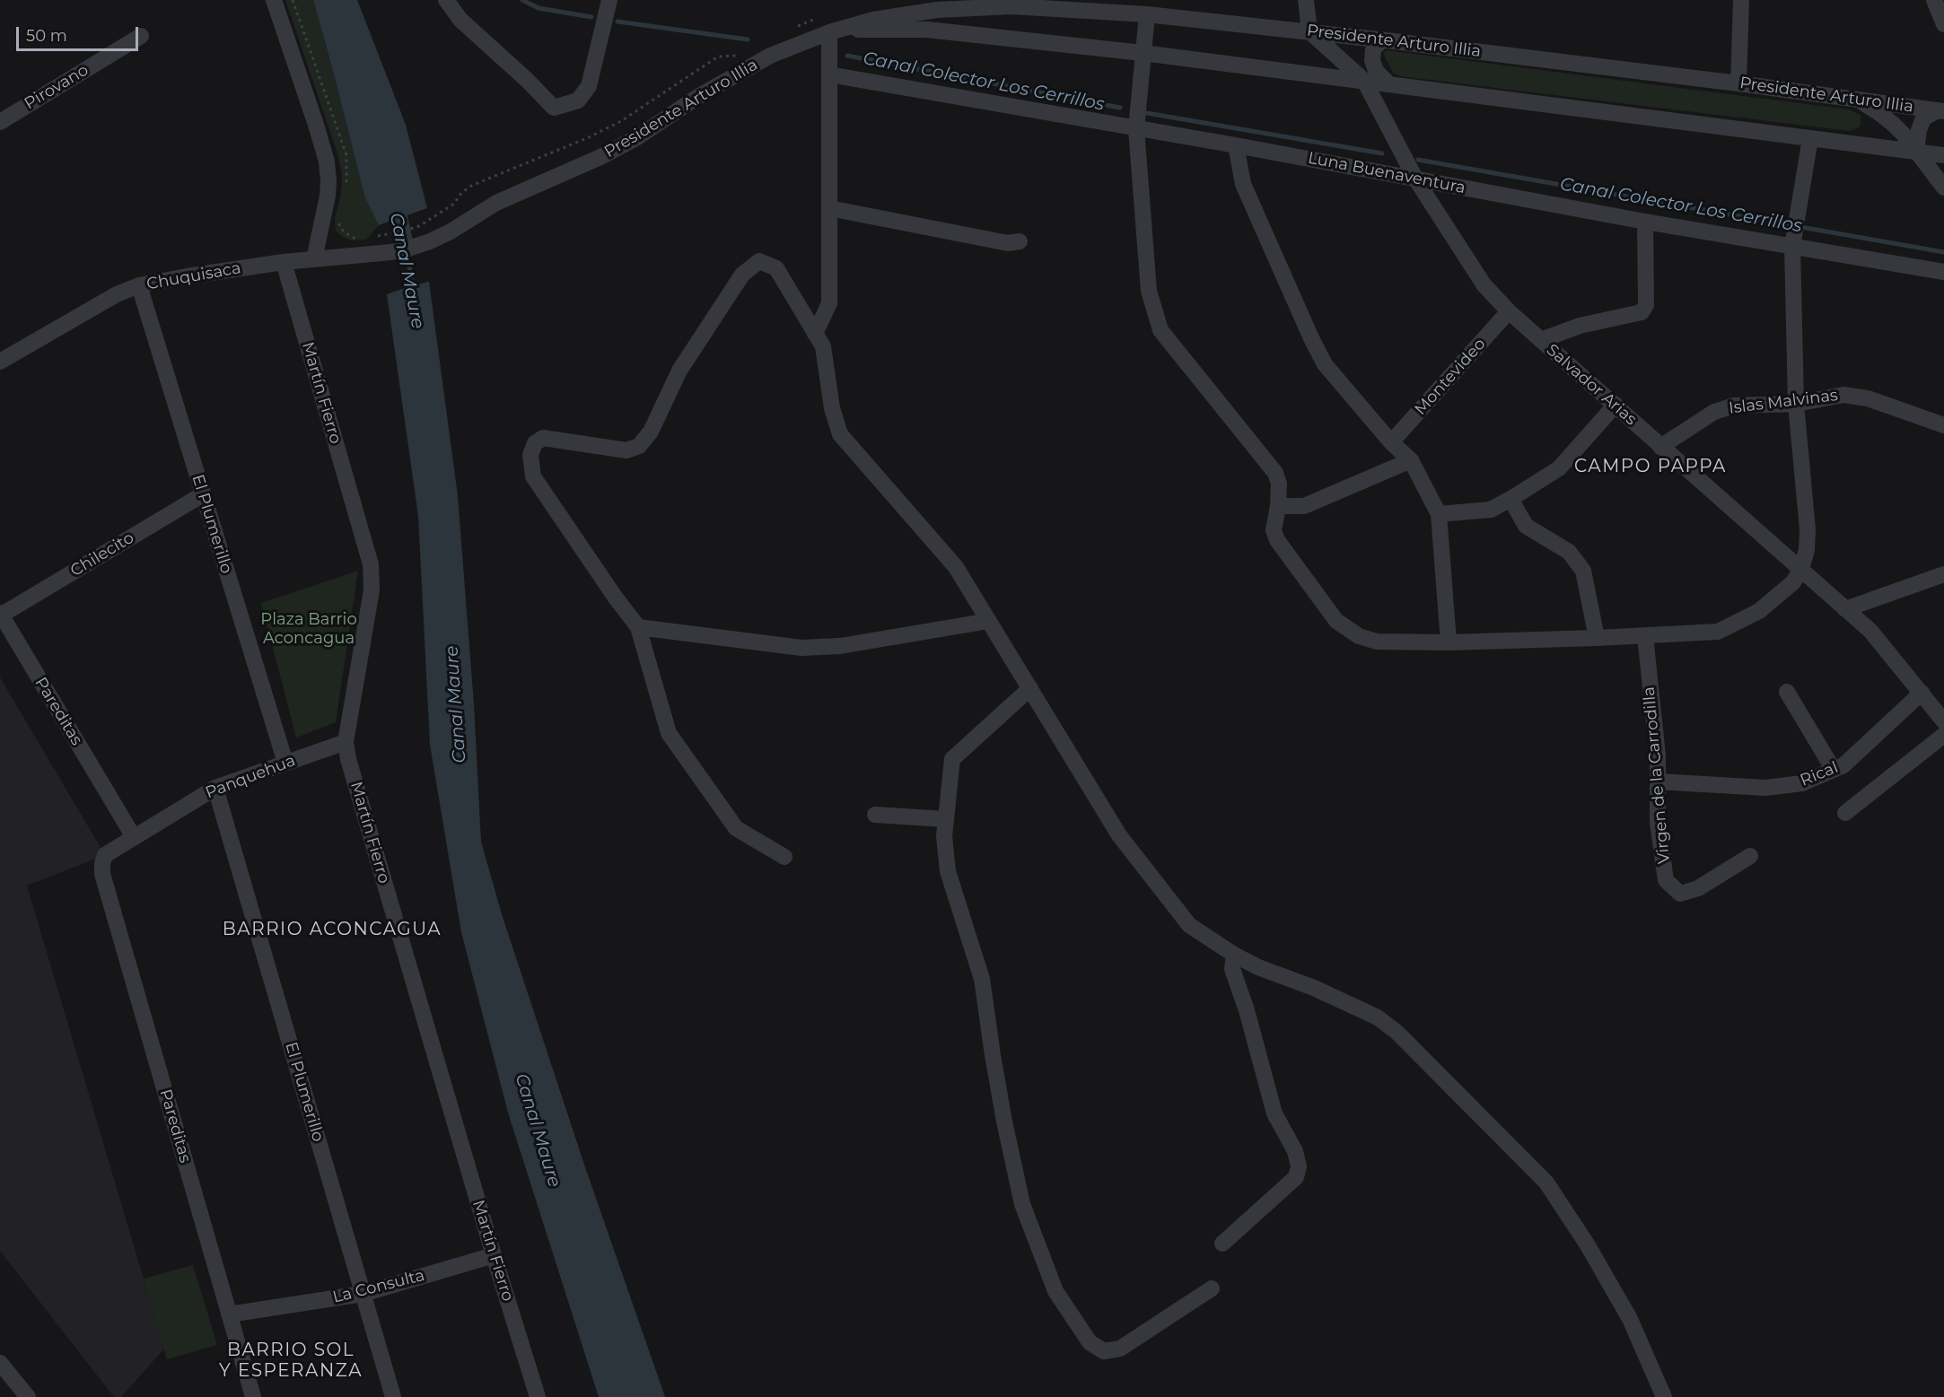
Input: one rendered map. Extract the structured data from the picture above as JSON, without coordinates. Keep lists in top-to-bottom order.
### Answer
{
  "streets": {
    "street": [
      "Presidente Arturo Illia",
      "Pirovano",
      "Luna Buenaventura",
      "Chuquisaca",
      "Montevideo",
      "Salvador Arias",
      "Martín Fierro",
      "Islas Malvinas",
      "El Plumerillo",
      "Chilecito",
      "Pareditas",
      "Rical",
      "Virgen de la Carrodilla",
      "Panquehua",
      "La Consulta"
    ]
  },
  "crossings": [
    ["Presidente Arturo Illia", "Chuquisaca"],
    ["Presidente Arturo Illia", "Salvador Arias"],
    ["Luna Buenaventura", "Salvador Arias"],
    ["Chuquisaca", "Martín Fierro"],
    ["Chuquisaca", "El Plumerillo"],
    ["Montevideo", "Salvador Arias"],
    ["Salvador Arias", "Islas Malvinas"],
    ["Salvador Arias", "Rical"],
    ["Martín Fierro", "Panquehua"],
    ["Martín Fierro", "La Consulta"],
    ["El Plumerillo", "Chilecito"],
    ["El Plumerillo", "Panquehua"],
    ["El Plumerillo", "La Consulta"],
    ["Chilecito", "Pareditas"],
    ["Pareditas", "Panquehua"],
    ["Pareditas", "La Consulta"],
    ["Rical", "Virgen de la Carrodilla"]
  ],
  "districts": ["CAMPO PAPPA", "BARRIO ACONCAGUA", "BARRIO SOL Y ESPERANZA"],
  "water": ["Canal Colector Los Cerrillos", "Canal Maure"],
  "parks": ["Plaza Barrio Aconcagua"],
  "scale_bar": "50 m"
}
